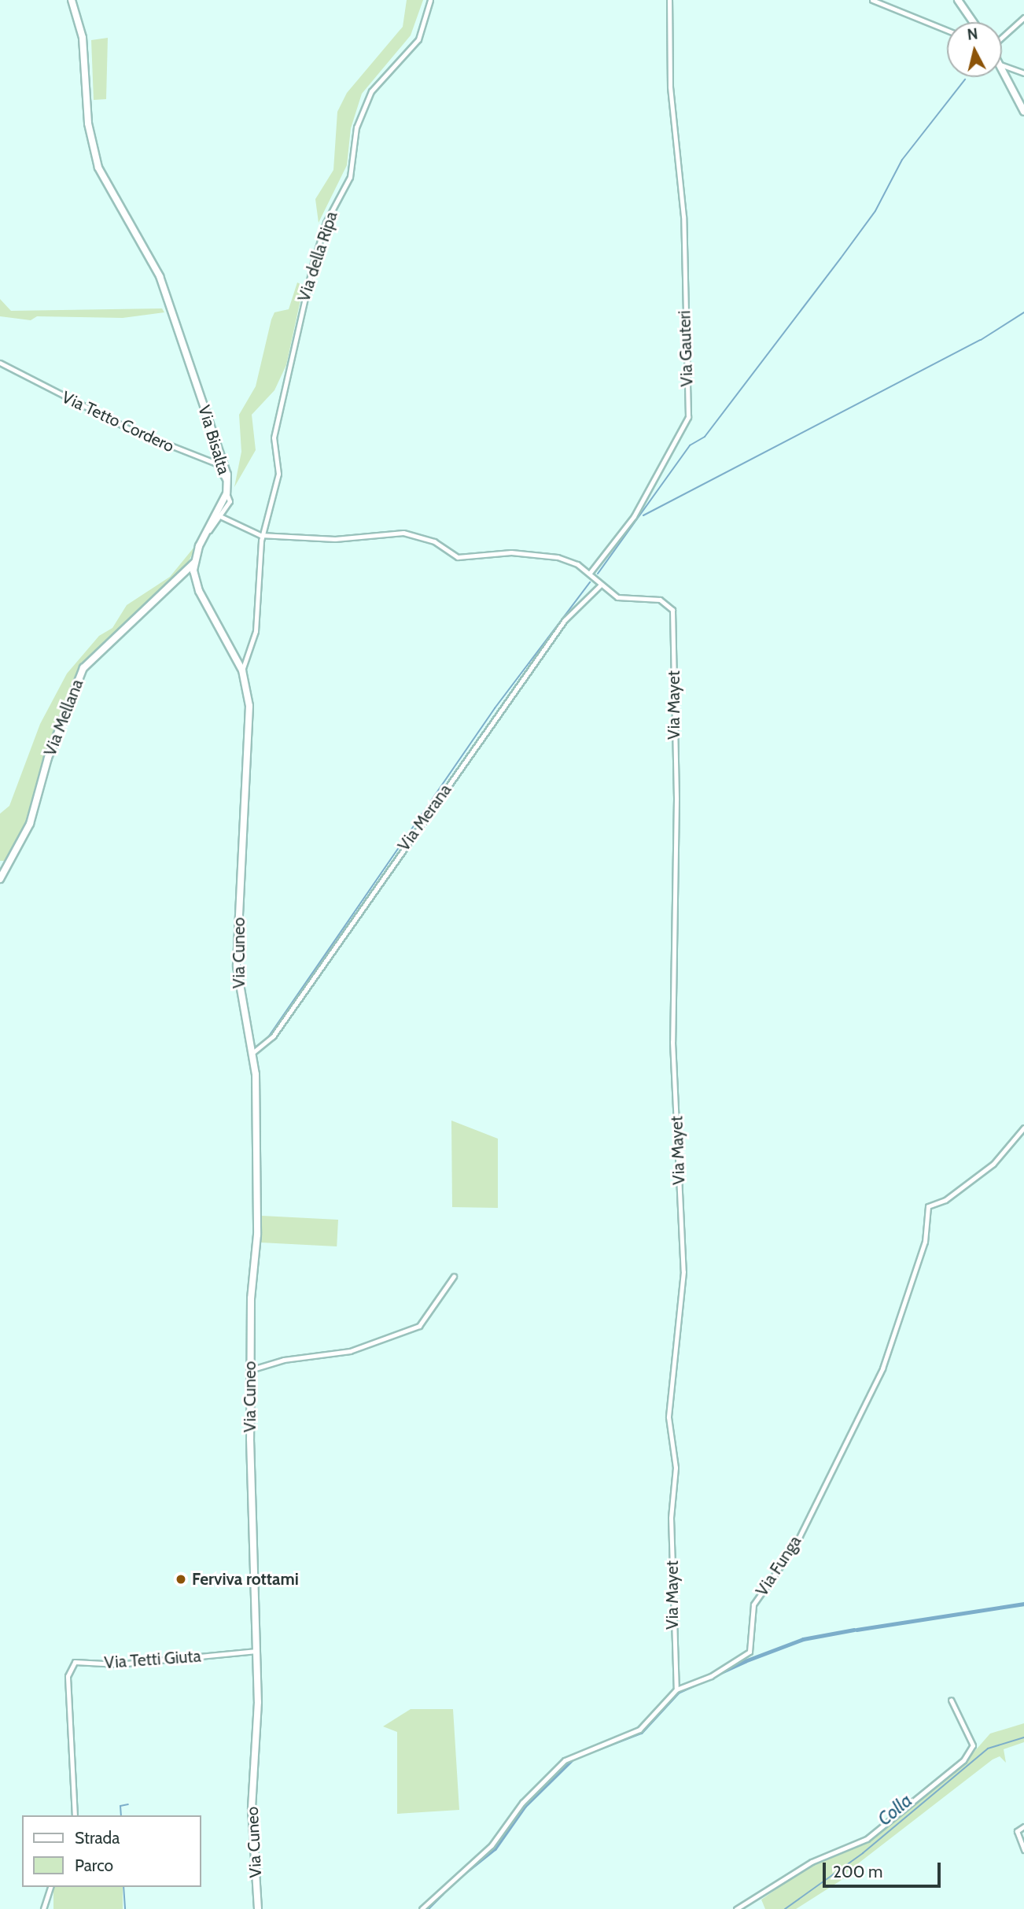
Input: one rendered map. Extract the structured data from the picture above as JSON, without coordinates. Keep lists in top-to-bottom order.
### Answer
{
  "streets": {
    "street": [
      "Via della Ripa",
      "Via Gauteri",
      "Via Tetto Cordero",
      "Via Bisalta",
      "Via Mayet",
      "Via Mellana",
      "Via Merana",
      "Via Cuneo",
      "Via Funga",
      "Via Tetti Giuta"
    ]
  },
  "crossings": [
    ["Via della Ripa", "Via Cuneo"],
    ["Via Bisalta", "Via Mellana"],
    ["Via Mayet", "Via Merana"],
    ["Via Mayet", "Via Funga"],
    ["Via Merana", "Via Cuneo"],
    ["Via Cuneo", "Via Tetti Giuta"]
  ],
  "water": ["Colla"],
  "places": ["Ferviva rottami"],
  "legend": ["Strada", "Parco"],
  "scale_bar": "200 m",
  "north": "top"
}
